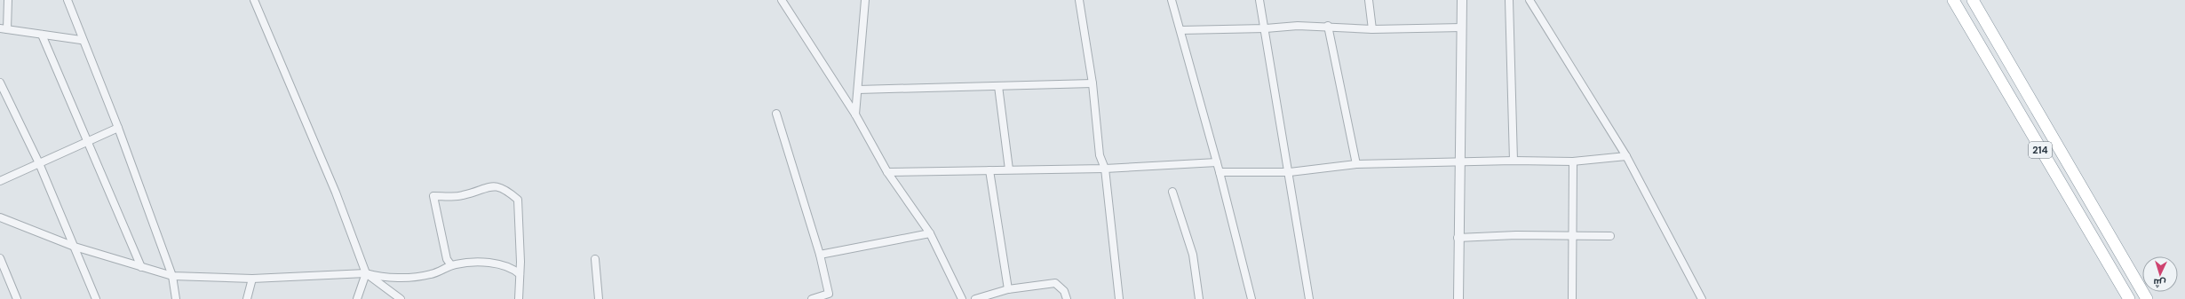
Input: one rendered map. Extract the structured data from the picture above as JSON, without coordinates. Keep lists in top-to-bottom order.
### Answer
{
  "streets": {
    "highway": ["214"]
  },
  "north": "bottom"
}
